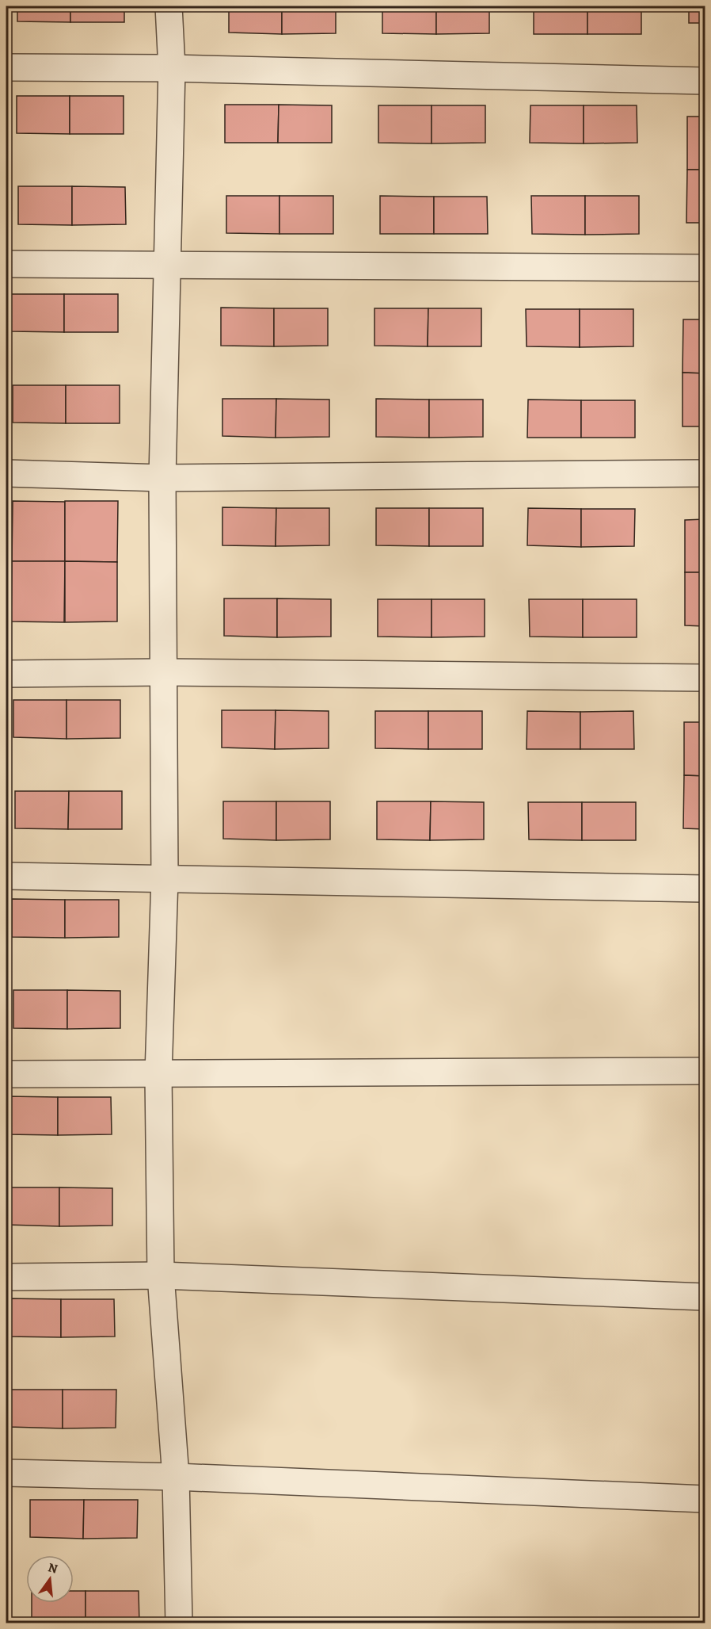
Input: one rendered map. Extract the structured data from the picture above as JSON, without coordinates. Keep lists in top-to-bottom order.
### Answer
{
  "north": "top"
}
